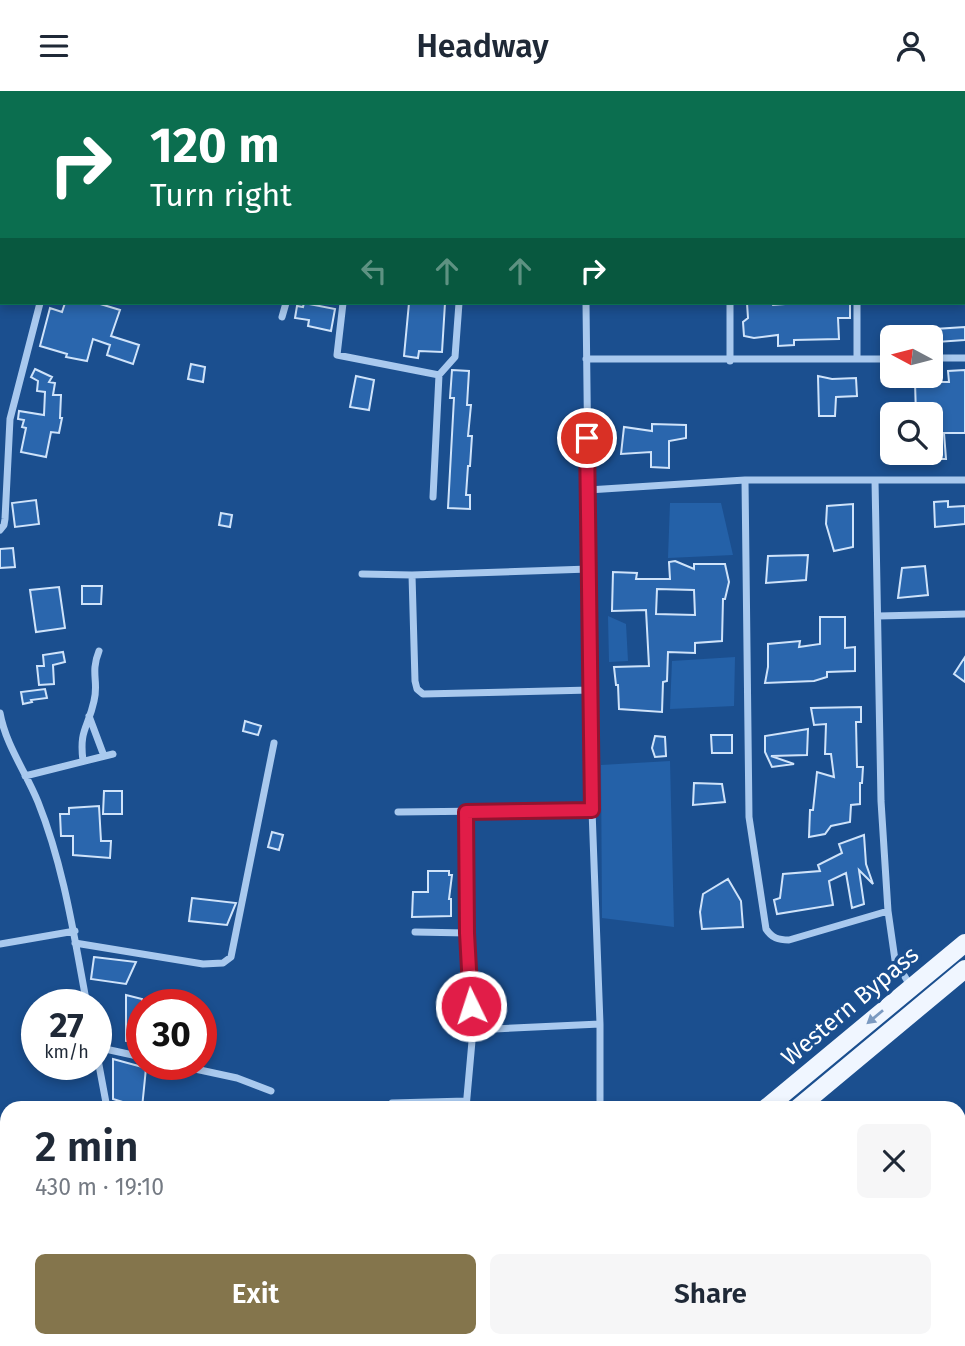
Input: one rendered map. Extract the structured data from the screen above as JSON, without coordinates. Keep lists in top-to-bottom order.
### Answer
{
  "streets": {
    "main road": ["Western Bypass"]
  },
  "north": "left",
  "page": {
    "header": "Headway",
    "turn": ["120 m", "Turn right"],
    "speed": "27 km/h",
    "limit": "30",
    "heading": ["2 min", "430 m · 19:10"],
    "buttons": ["Exit", "Share"]
  }
}
